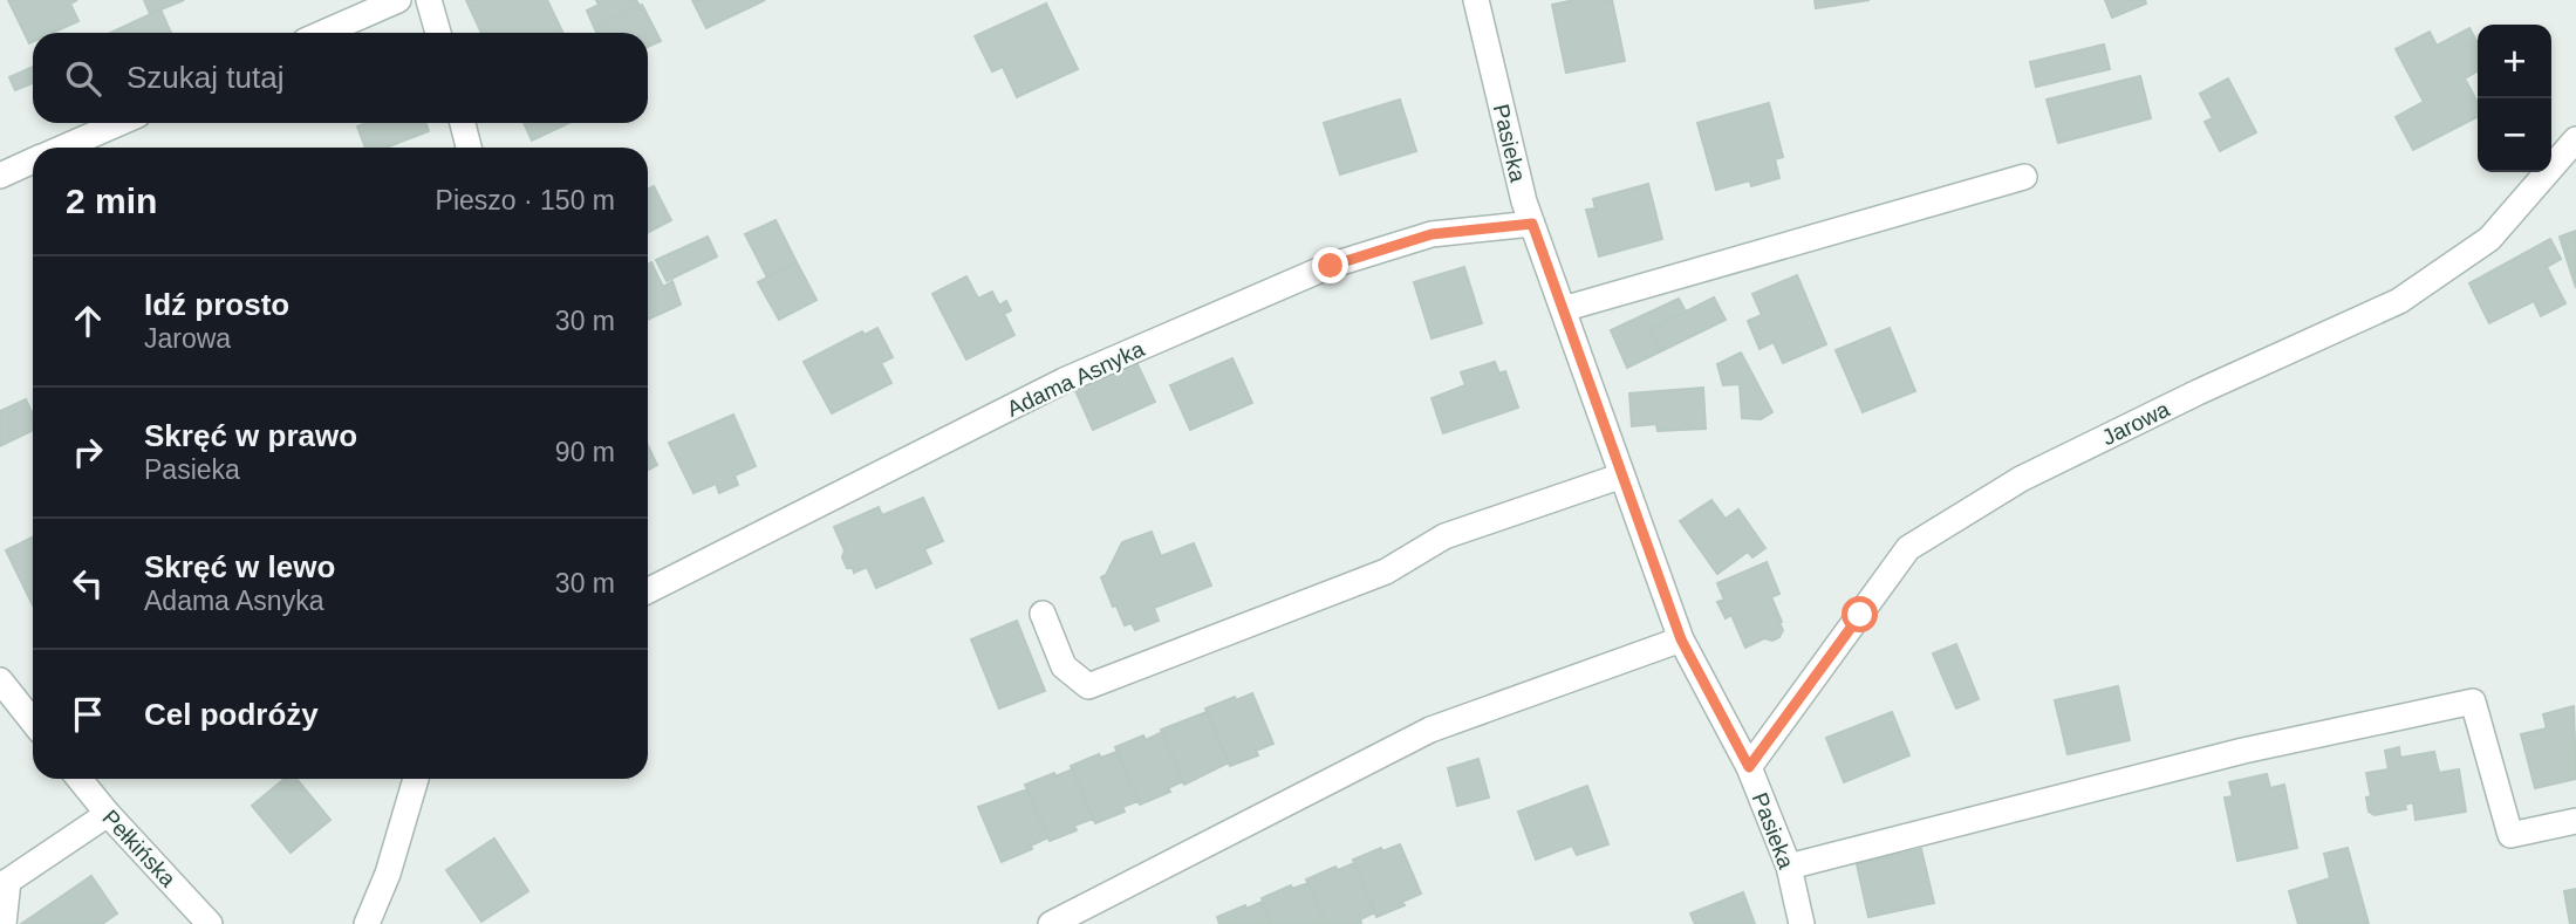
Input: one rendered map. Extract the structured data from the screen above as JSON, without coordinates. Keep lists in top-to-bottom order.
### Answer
{
  "streets": {
    "street": [
      "Pasieka",
      "Adama Asnyka",
      "Jarowa",
      "Pełkińska"
    ]
  },
  "crossings": [
    ["Pasieka", "Adama Asnyka"],
    ["Pasieka", "Jarowa"]
  ],
  "page": {
    "map_buttons": ["+", "−"],
    "search": "Szukaj tutaj",
    "heading": ["2 min", "Pieszo · 150 m"],
    "list": [
      ["Idź prosto", "Jarowa", "30 m"],
      ["Skręć w prawo", "Pasieka", "90 m"],
      ["Skręć w lewo", "Adama Asnyka", "30 m"],
      "Cel podróży"
    ]
  }
}
